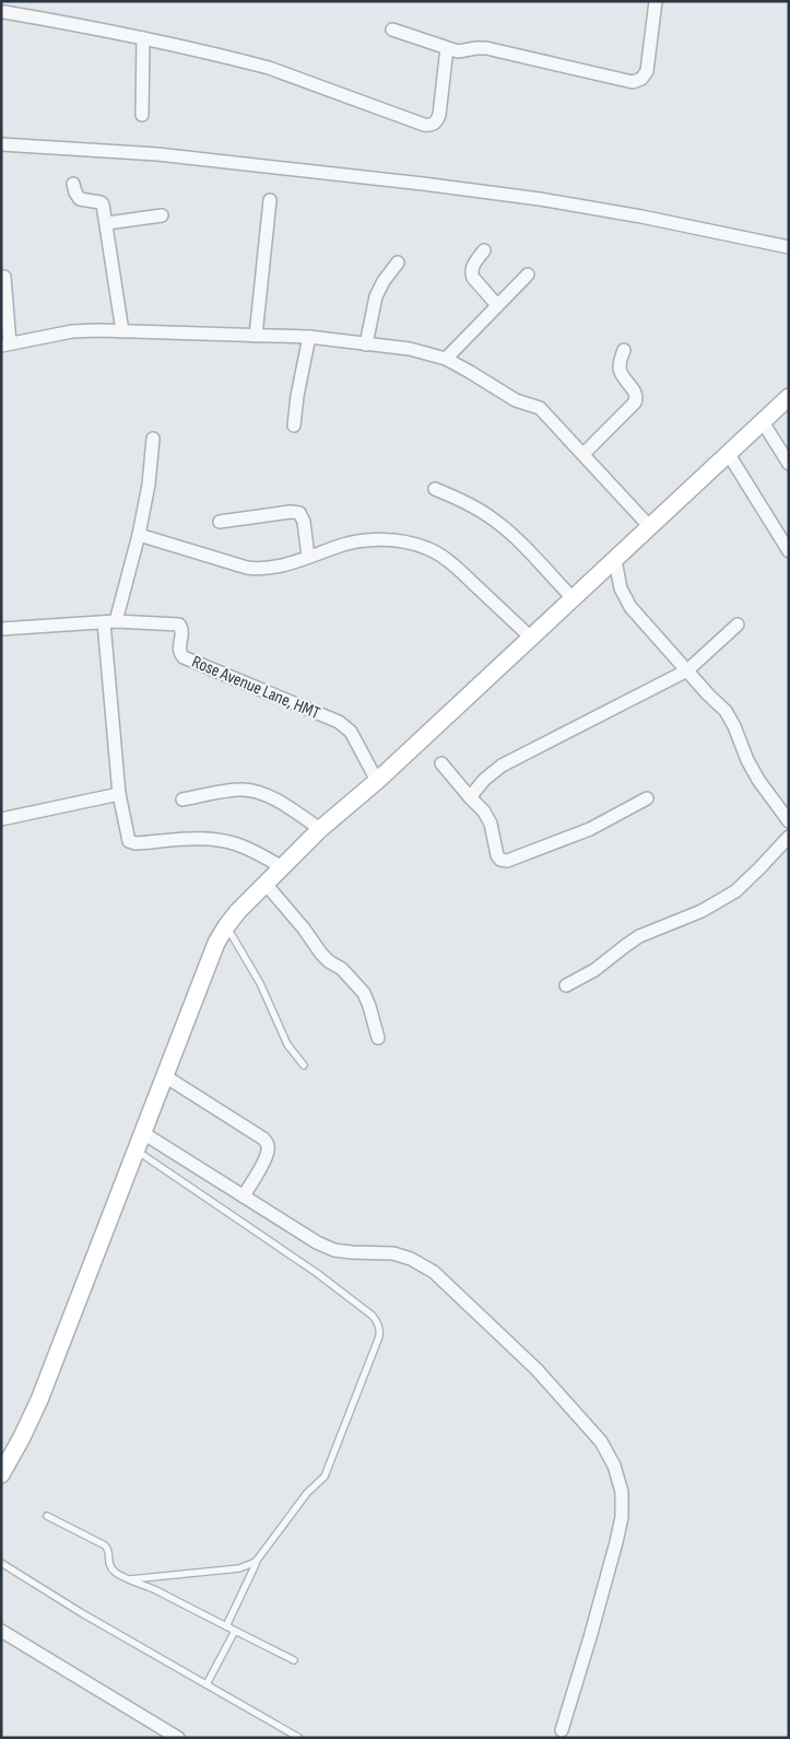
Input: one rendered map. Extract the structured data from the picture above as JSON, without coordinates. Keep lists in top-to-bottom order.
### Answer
{
  "streets": {
    "street": ["Rose Avenue Lane, HMT"]
  }
}
